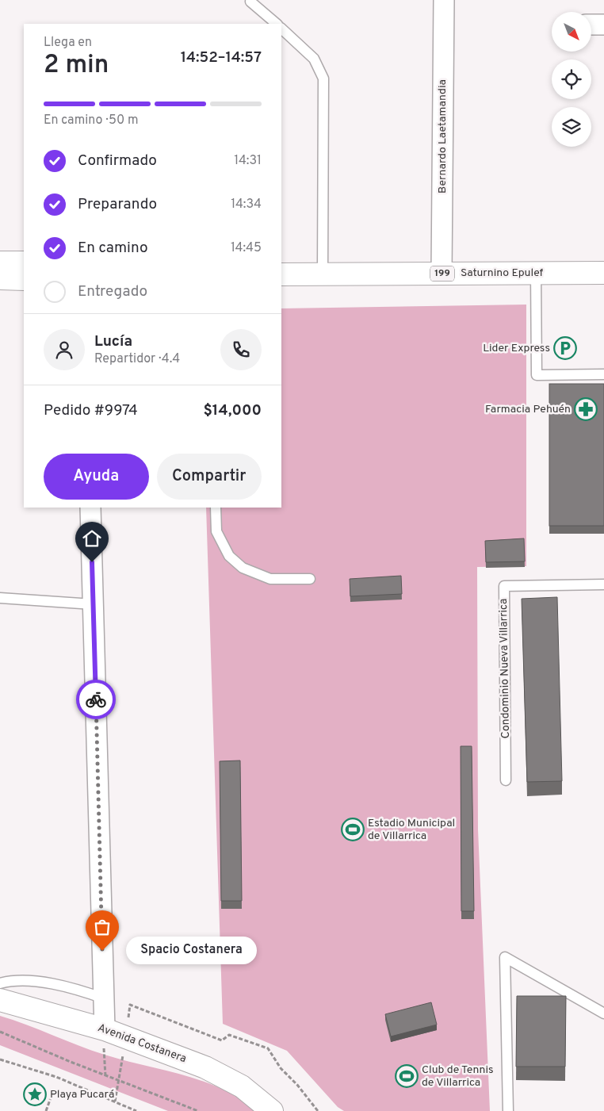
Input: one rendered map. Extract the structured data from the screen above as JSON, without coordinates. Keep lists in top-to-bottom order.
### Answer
{
  "streets": {
    "main road": ["Saturnino Epulef", "199", "Avenida Costanera"],
    "street": ["Bernardo Laetamandia"],
    "lane": ["Condominio Nueva Villarrica"]
  },
  "crossings": [
    ["Bernardo Laetamandia", "Saturnino Epulef"]
  ],
  "places": {
    "parking": ["Lider Express"],
    "pharmacy": ["Farmacia Pehuén"],
    "sports": ["Estadio Municipal de Villarrica", "Club de Tennis de Villarrica"],
    "other": ["Spacio Costanera"],
    "place": ["Playa Pucará"]
  },
  "north": "bottom right",
  "page": {
    "heading": ["2 min", "Llega en", "14:52–14:57"],
    "panel": [
      "Lucía",
      "Repartidor · 4.4",
      "Pedido #9974",
      "$14,000"
    ],
    "bar": "En camino · 50 m",
    "list": [
      ["Confirmado", "14:31"],
      ["Preparando", "14:34"],
      ["En camino", "14:45"],
      "Entregado"
    ],
    "buttons": ["Ayuda", "Compartir"],
    "bubble": "Spacio Costanera"
  }
}
